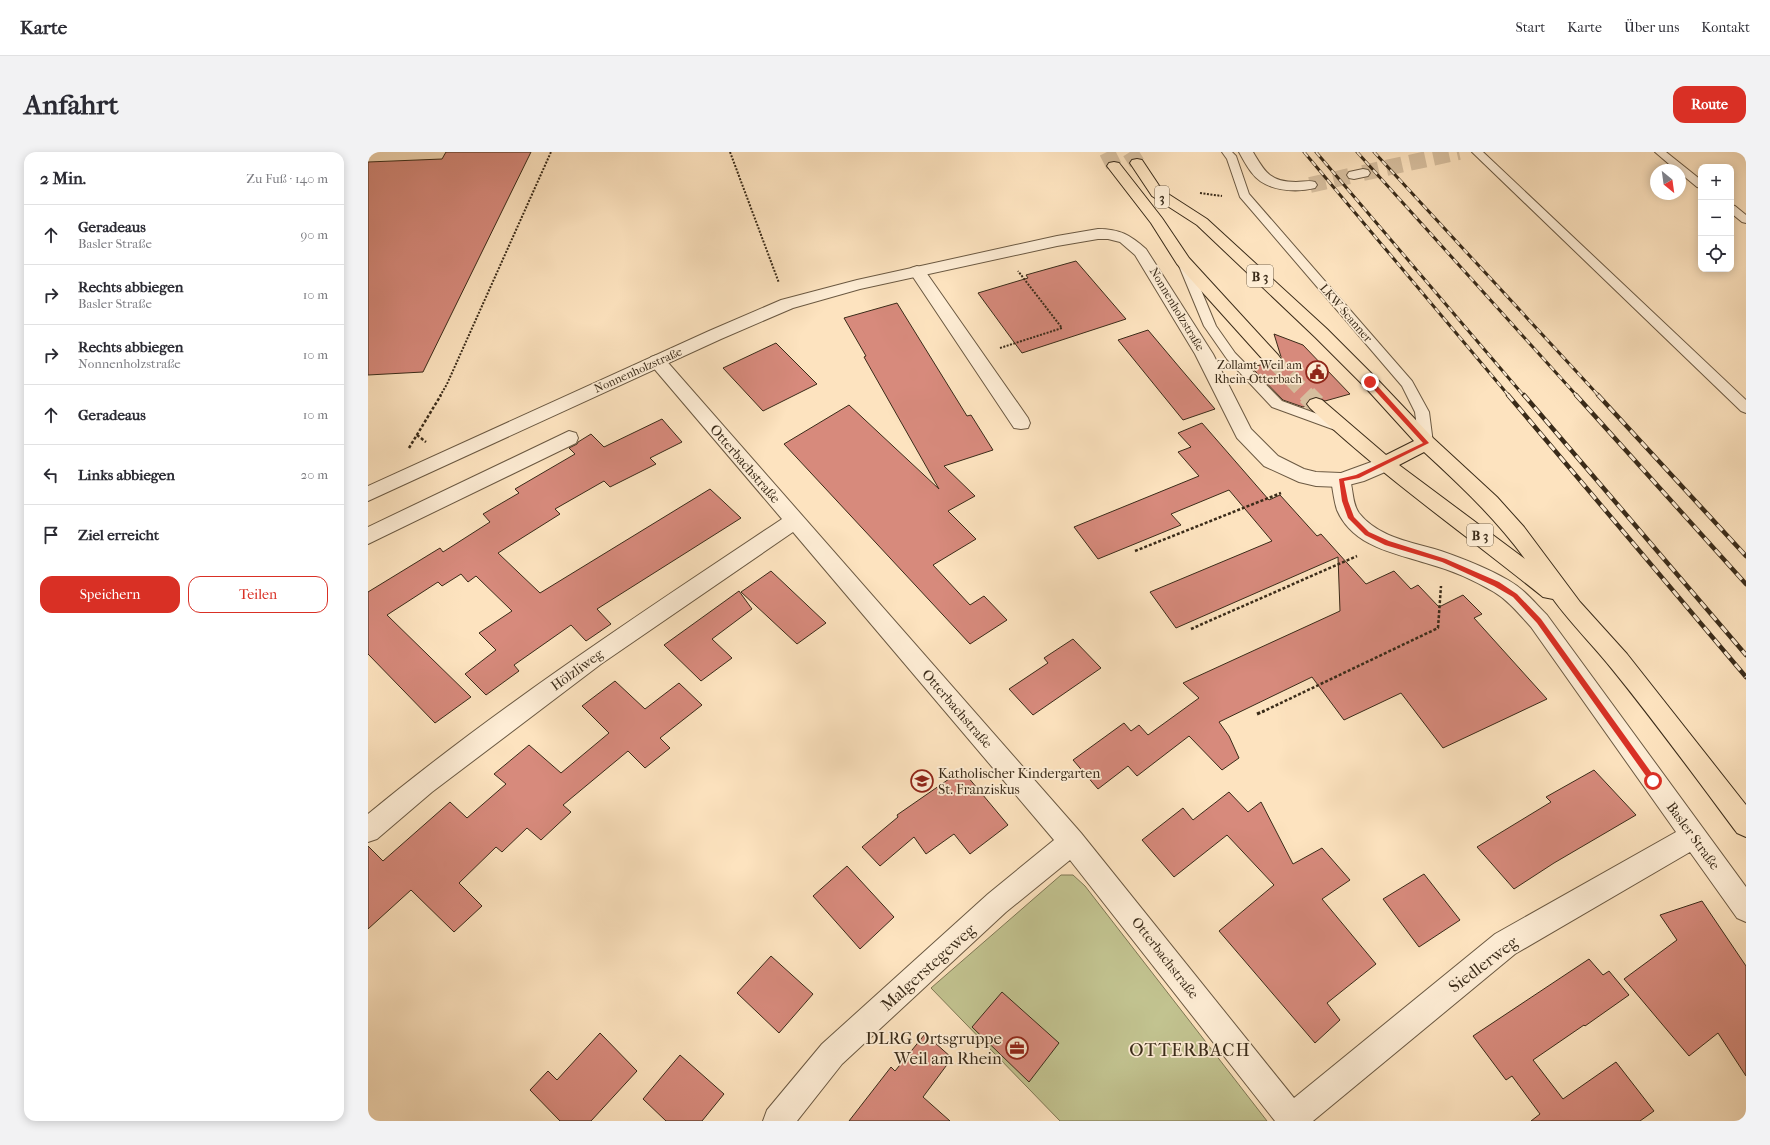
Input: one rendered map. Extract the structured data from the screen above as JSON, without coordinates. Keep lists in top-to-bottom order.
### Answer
{
  "streets": {
    "main road": ["3", "B 3"],
    "street": [
      "Nonnenholzstraße",
      "Otterbachstraße",
      "Hölzliweg",
      "Basler Straße",
      "Siedlerweg",
      "Malgerstegeweg"
    ],
    "lane": ["LKW-Scanner"]
  },
  "crossings": [
    ["3", "B 3"],
    ["B 3", "Nonnenholzstraße"],
    ["B 3", "LKW-Scanner"],
    ["Nonnenholzstraße", "Otterbachstraße"],
    ["Nonnenholzstraße", "Basler Straße"],
    ["Otterbachstraße", "Hölzliweg"],
    ["Otterbachstraße", "Siedlerweg"],
    ["Otterbachstraße", "Malgerstegeweg"],
    ["Basler Straße", "Siedlerweg"]
  ],
  "districts": ["OTTERBACH"],
  "places": {
    "public building": ["Zollamt Weil am Rhein-Otterbach"],
    "school or university": ["Katholischer Kindergarten St. Franziskus"],
    "office": ["DLRG Ortsgruppe Weil am Rhein"]
  },
  "north": "bottom right",
  "page": {
    "header": "Karte",
    "nav": [
      "Start",
      "Karte",
      "Über uns",
      "Kontakt"
    ],
    "buttons": [
      "Route",
      ["Speichern", "Teilen"]
    ],
    "title": "Anfahrt",
    "heading": ["2 Min.", "Zu Fuß · 140 m"],
    "map_buttons": ["+", "−"],
    "list": [
      ["Geradeaus", "Basler Straße", "90 m"],
      ["Rechts abbiegen", "Basler Straße", "10 m"],
      ["Rechts abbiegen", "Nonnenholzstraße", "10 m"],
      ["Geradeaus", "10 m"],
      ["Links abbiegen", "20 m"],
      "Ziel erreicht"
    ]
  }
}
